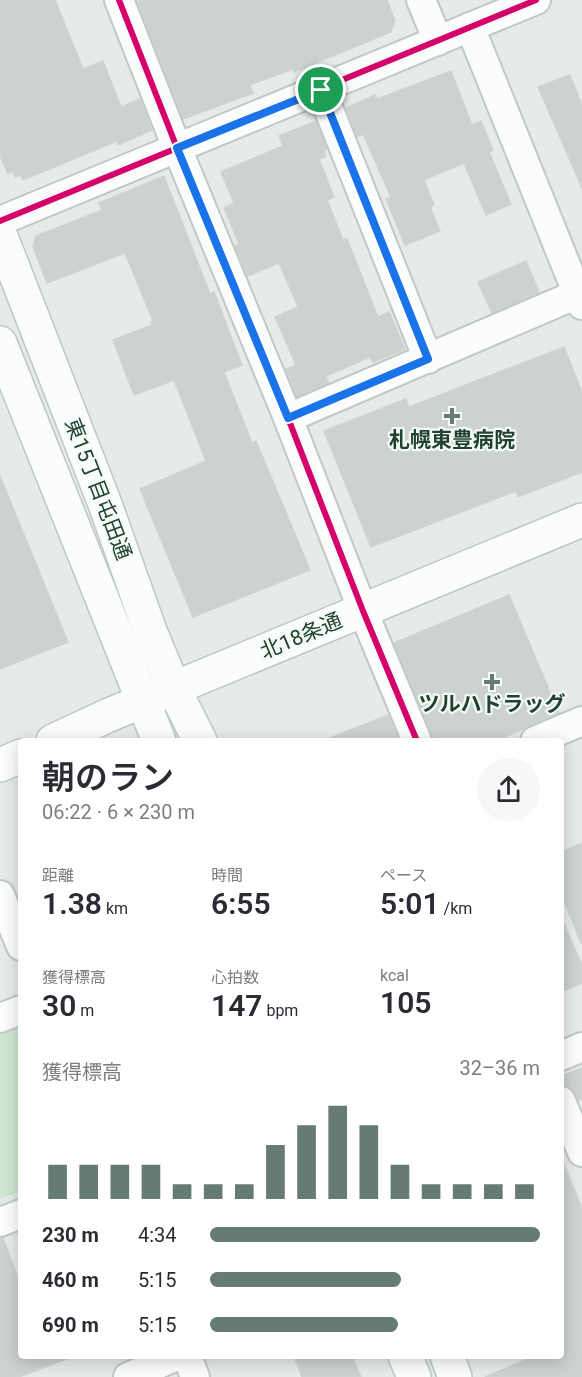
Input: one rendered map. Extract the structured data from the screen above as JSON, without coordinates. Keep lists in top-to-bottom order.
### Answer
{
  "streets": {
    "street": ["東15丁目屯田通", "北18条通"]
  },
  "crossings": [
    ["東15丁目屯田通", "北18条通"]
  ],
  "places": {
    "health": ["札幌東豊病院", "ツルハドラッグ"]
  },
  "page": {
    "heading": ["朝のラン", "06:22 · 6 × 230 m"],
    "stats": [
      ["距離", "1.38 km"],
      ["時間", "6:55"],
      ["ペース", "5:01 /km"],
      ["獲得標高", "30 m"],
      ["心拍数", "147 bpm"],
      ["kcal", "105"]
    ],
    "chart": ["獲得標高", "32–36 m"],
    "list": [
      {
        "name": "230 m",
        "note": "4:34"
      },
      {
        "name": "460 m",
        "note": "5:15"
      },
      {
        "name": "690 m",
        "note": "5:15"
      }
    ]
  }
}
